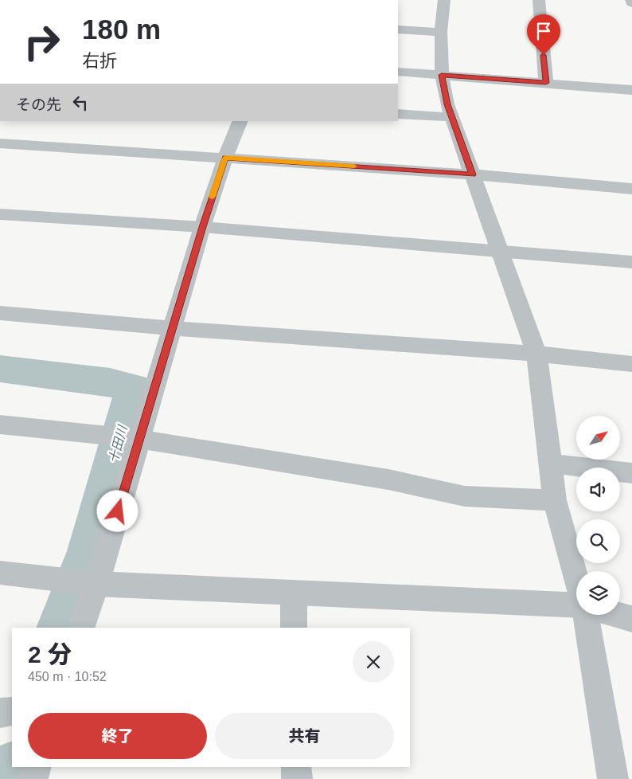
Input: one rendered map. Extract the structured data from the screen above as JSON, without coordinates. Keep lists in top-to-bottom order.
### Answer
{
  "water": ["十田川"],
  "north": "top right",
  "page": {
    "turn": ["180 m", "右折"],
    "then": "その先",
    "heading": ["2 分", "450 m · 10:52"],
    "buttons": ["終了", "共有"]
  }
}
